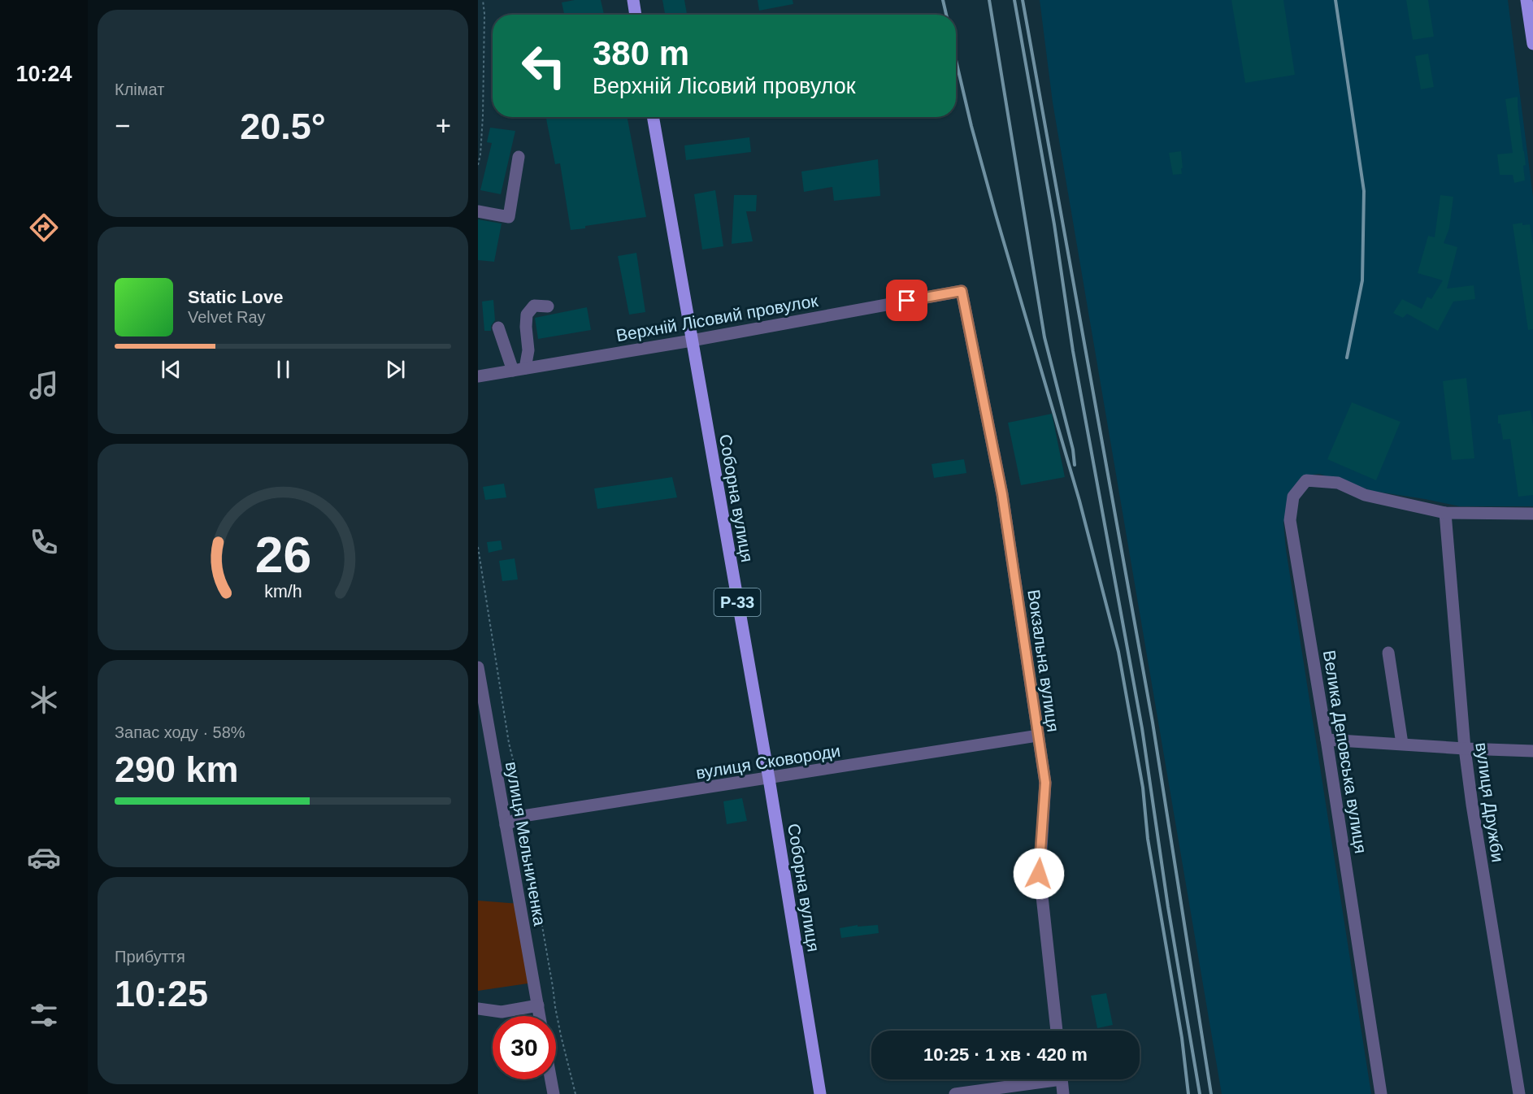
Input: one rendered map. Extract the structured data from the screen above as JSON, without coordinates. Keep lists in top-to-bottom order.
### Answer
{
  "streets": {
    "main road": ["Соборна вулиця", "Р-33"],
    "street": [
      "Верхній Лісовий провулок",
      "Вокзальна вулиця",
      "Велика Деповська вулиця",
      "вулиця Сковороди",
      "вулиця Дружби",
      "вулиця Мельниченка"
    ]
  },
  "crossings": [
    ["Верхній Лісовий провулок", "Соборна вулиця"],
    ["Верхній Лісовий провулок", "Вокзальна вулиця"],
    ["Соборна вулиця", "вулиця Сковороди"],
    ["Вокзальна вулиця", "вулиця Сковороди"],
    ["Велика Деповська вулиця", "вулиця Дружби"],
    ["вулиця Сковороди", "вулиця Мельниченка"]
  ],
  "page": {
    "tabs": "10:24",
    "tile": [
      "Клімат",
      ["Запас ходу · 58%", "290 km"],
      ["Прибуття", "10:25"]
    ],
    "turn": ["380 m", "Верхній Лісовий провулок"],
    "heat": ["−", "20.5°", "+"],
    "song": ["Static Love", "Velvet Ray"],
    "limit": "30",
    "trip": "10:25 · 1 хв · 420 m",
    "gauge": ["26", "km/h"]
  }
}
